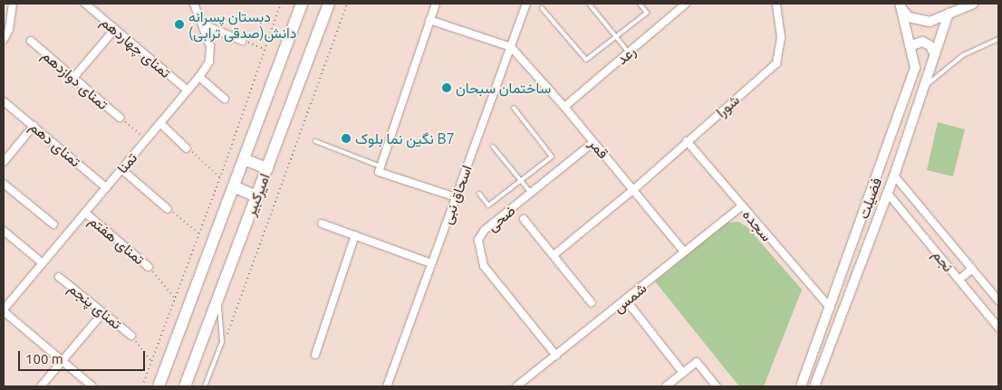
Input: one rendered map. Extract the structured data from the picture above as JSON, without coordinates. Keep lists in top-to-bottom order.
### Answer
{
  "streets": {
    "main road": ["امیرکبیر"],
    "street": [
      "تمنای چهاردهم",
      "رعد",
      "تمنای دوازدهم",
      "شورا",
      "تمنای دهم",
      "قمر",
      "تمنا",
      "اسحاق نبی",
      "فضیلت",
      "ضحی",
      "سجده",
      "تمنای هفتم",
      "نجم",
      "شمس",
      "تمنای پنجم"
    ]
  },
  "crossings": [
    ["تمنای چهاردهم", "تمنا"],
    ["رعد", "قمر"],
    ["شورا", "قمر"],
    ["شورا", "سجده"],
    ["تمنای دهم", "تمنا"],
    ["قمر", "اسحاق نبی"],
    ["قمر", "ضحی"],
    ["قمر", "شمس"],
    ["تمنا", "تمنای هفتم"],
    ["فضیلت", "سجده"],
    ["فضیلت", "نجم"],
    ["ضحی", "شمس"],
    ["سجده", "شمس"]
  ],
  "places": ["دبستان پسرانه دانش(صدقی ترابی)", "ساختمان سبحان", "نگین نما بلوک B7"],
  "scale_bar": "100 m"
}
